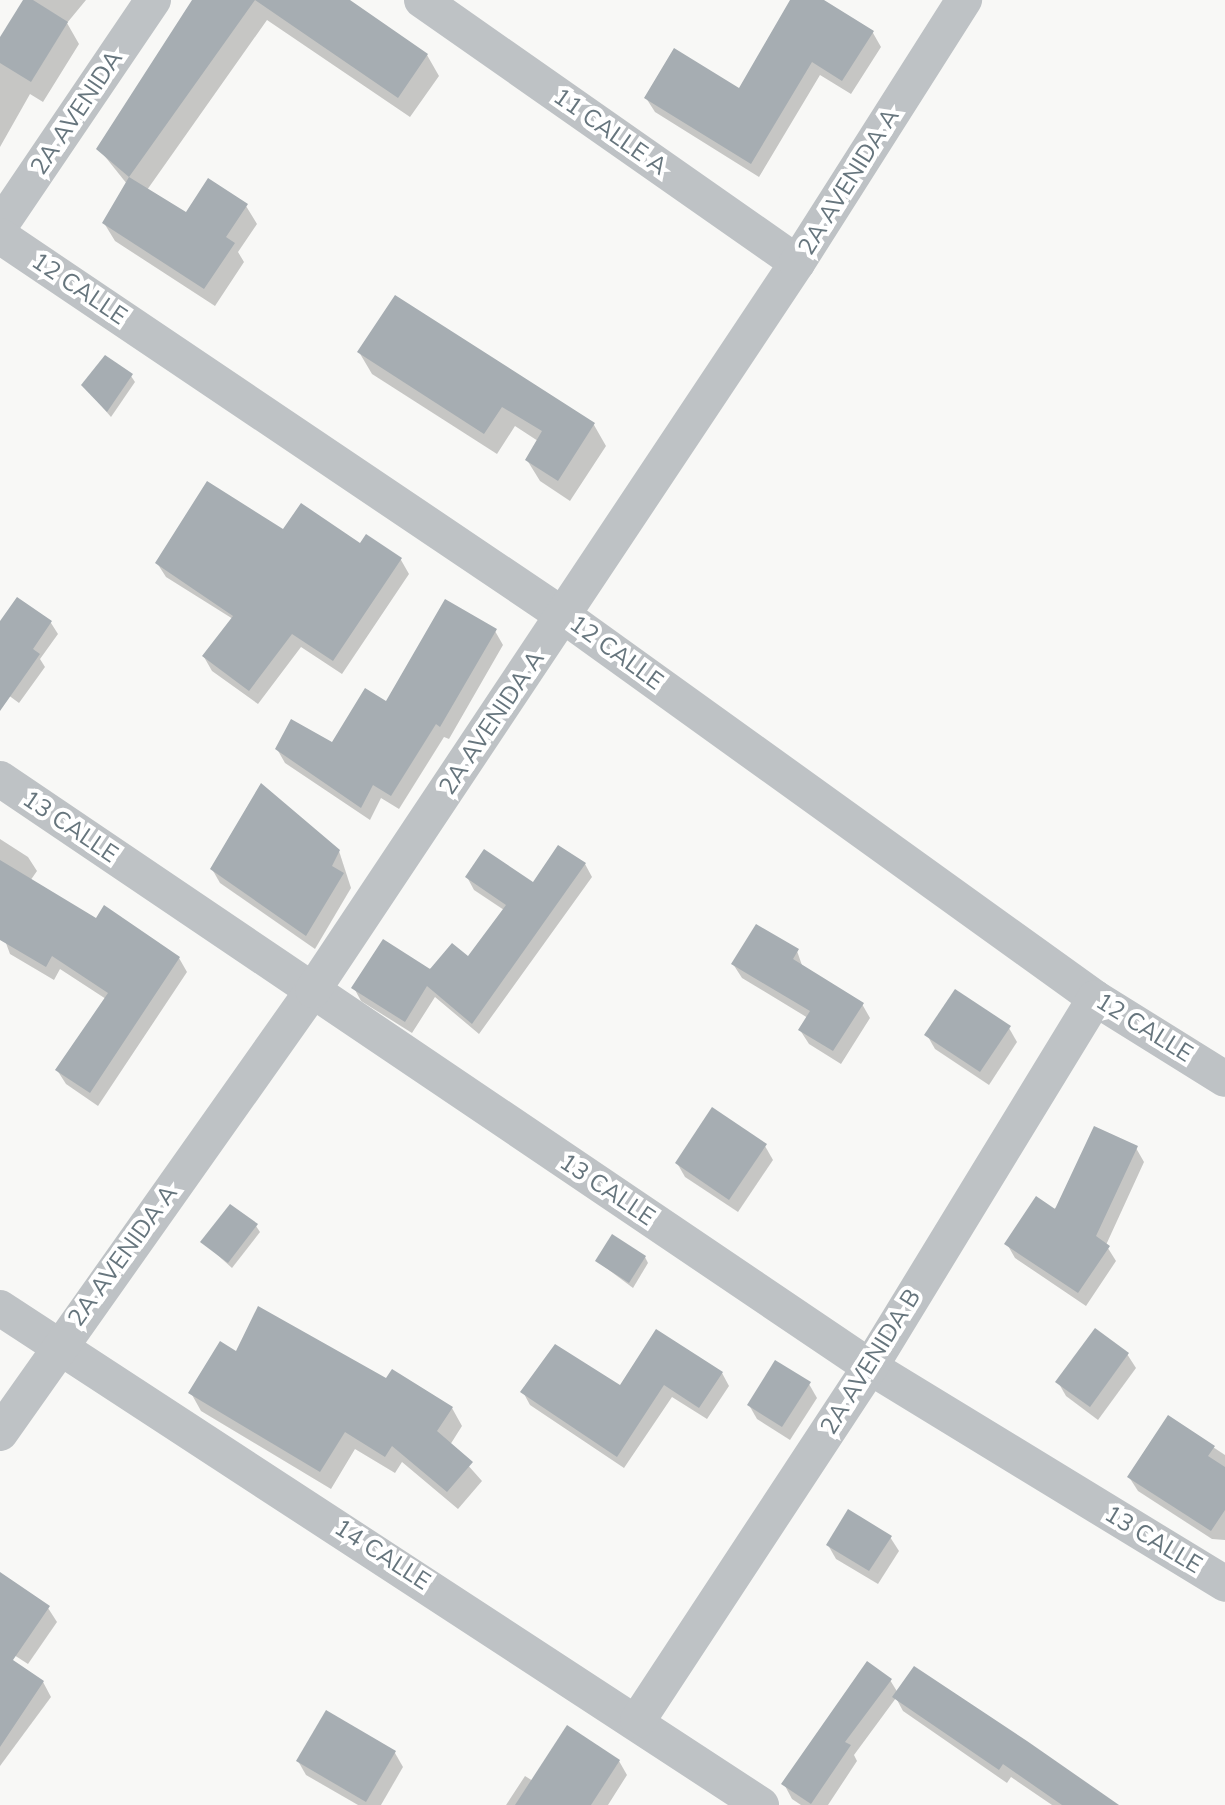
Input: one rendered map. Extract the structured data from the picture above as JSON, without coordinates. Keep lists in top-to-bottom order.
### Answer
{
  "streets": {
    "street": [
      "2A AVENIDA",
      "11 CALLE A",
      "2A AVENIDA A",
      "12 CALLE",
      "13 CALLE",
      "2A AVENIDA B",
      "14 CALLE"
    ]
  },
  "crossings": [
    ["11 CALLE A", "2A AVENIDA A"],
    ["2A AVENIDA A", "12 CALLE"],
    ["2A AVENIDA A", "13 CALLE"],
    ["2A AVENIDA A", "14 CALLE"],
    ["12 CALLE", "2A AVENIDA B"],
    ["13 CALLE", "2A AVENIDA B"],
    ["2A AVENIDA B", "14 CALLE"]
  ]
}
